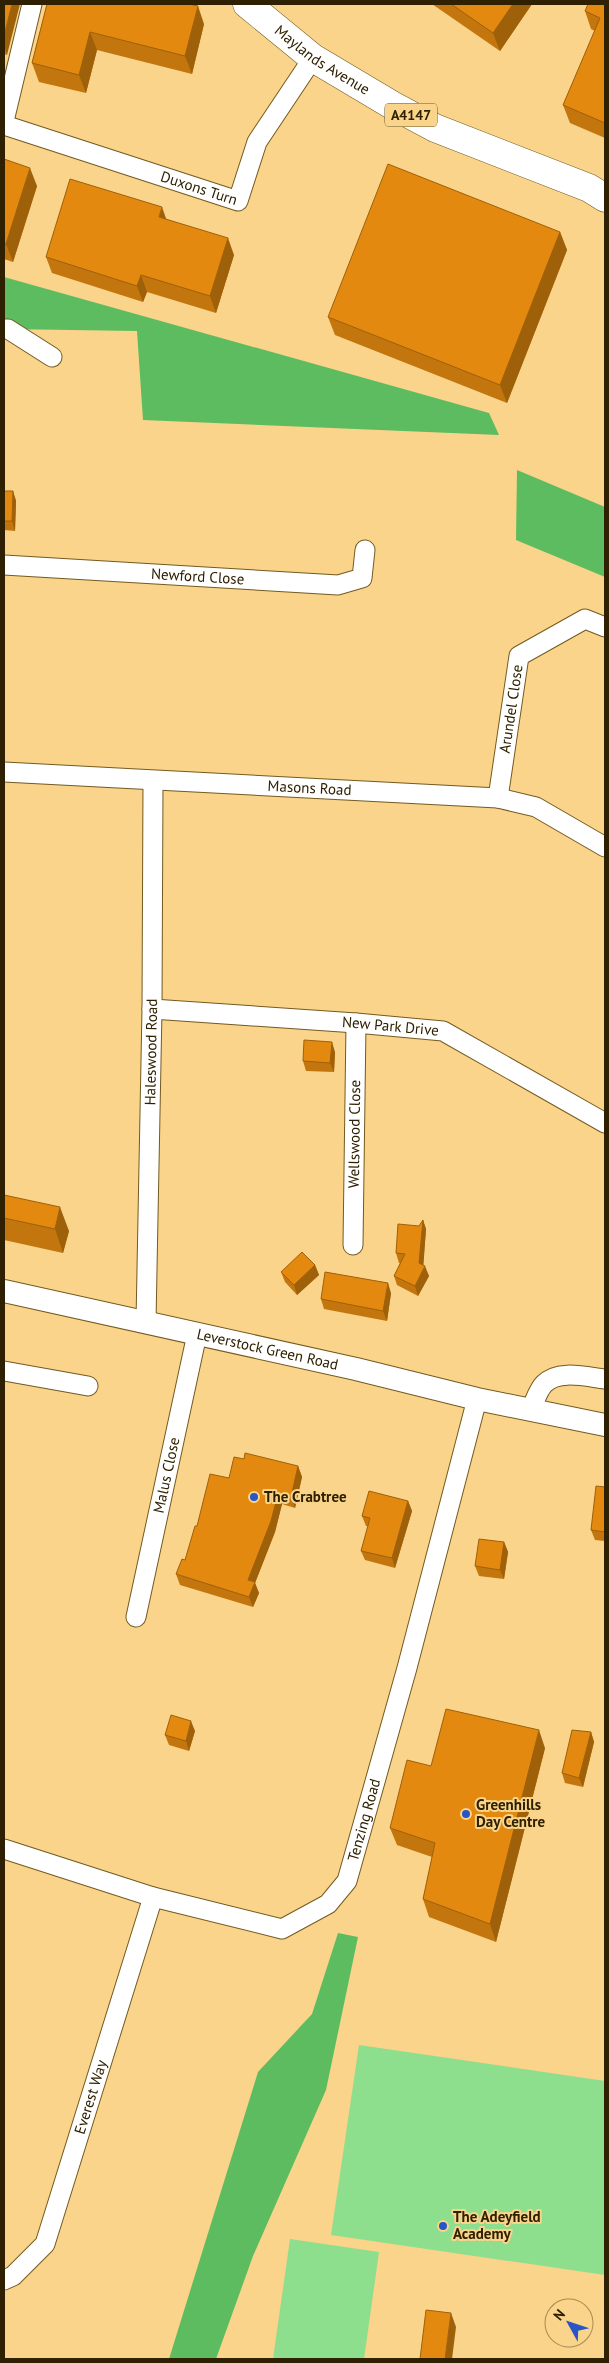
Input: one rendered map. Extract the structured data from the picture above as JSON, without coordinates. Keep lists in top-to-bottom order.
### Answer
{
  "streets": {
    "main road": ["Maylands Avenue", "A4147"],
    "street": [
      "Duxons Turn",
      "Newford Close",
      "Arundel Close",
      "Masons Road",
      "New Park Drive",
      "Haleswood Road",
      "Wellswood Close",
      "Leverstock Green Road",
      "Malus Close",
      "Tenzing Road",
      "Everest Way"
    ]
  },
  "crossings": [
    ["Maylands Avenue", "Duxons Turn"],
    ["Arundel Close", "Masons Road"],
    ["Masons Road", "Haleswood Road"],
    ["New Park Drive", "Haleswood Road"],
    ["New Park Drive", "Wellswood Close"],
    ["Haleswood Road", "Leverstock Green Road"],
    ["Leverstock Green Road", "Malus Close"],
    ["Leverstock Green Road", "Tenzing Road"],
    ["Tenzing Road", "Everest Way"]
  ],
  "places": ["The Crabtree", "Greenhills Day Centre", "The Adeyfield Academy"],
  "north": "top left"
}
